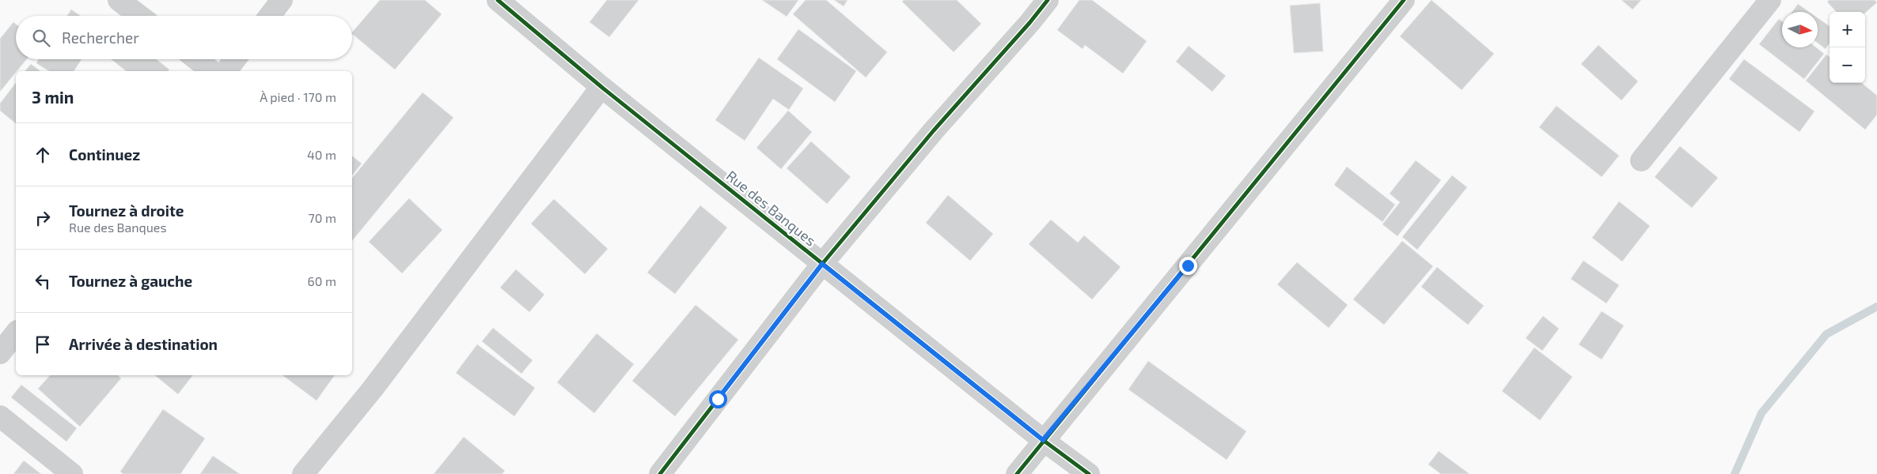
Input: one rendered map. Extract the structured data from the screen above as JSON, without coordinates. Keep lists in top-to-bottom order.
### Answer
{
  "streets": {
    "street": ["Rue des Banques"]
  },
  "north": "right",
  "page": {
    "map_buttons": ["+", "−"],
    "search": "Rechercher",
    "heading": ["3 min", "À pied · 170 m"],
    "list": [
      ["Continuez", "40 m"],
      ["Tournez à droite", "Rue des Banques", "70 m"],
      ["Tournez à gauche", "60 m"],
      "Arrivée à destination"
    ]
  }
}
